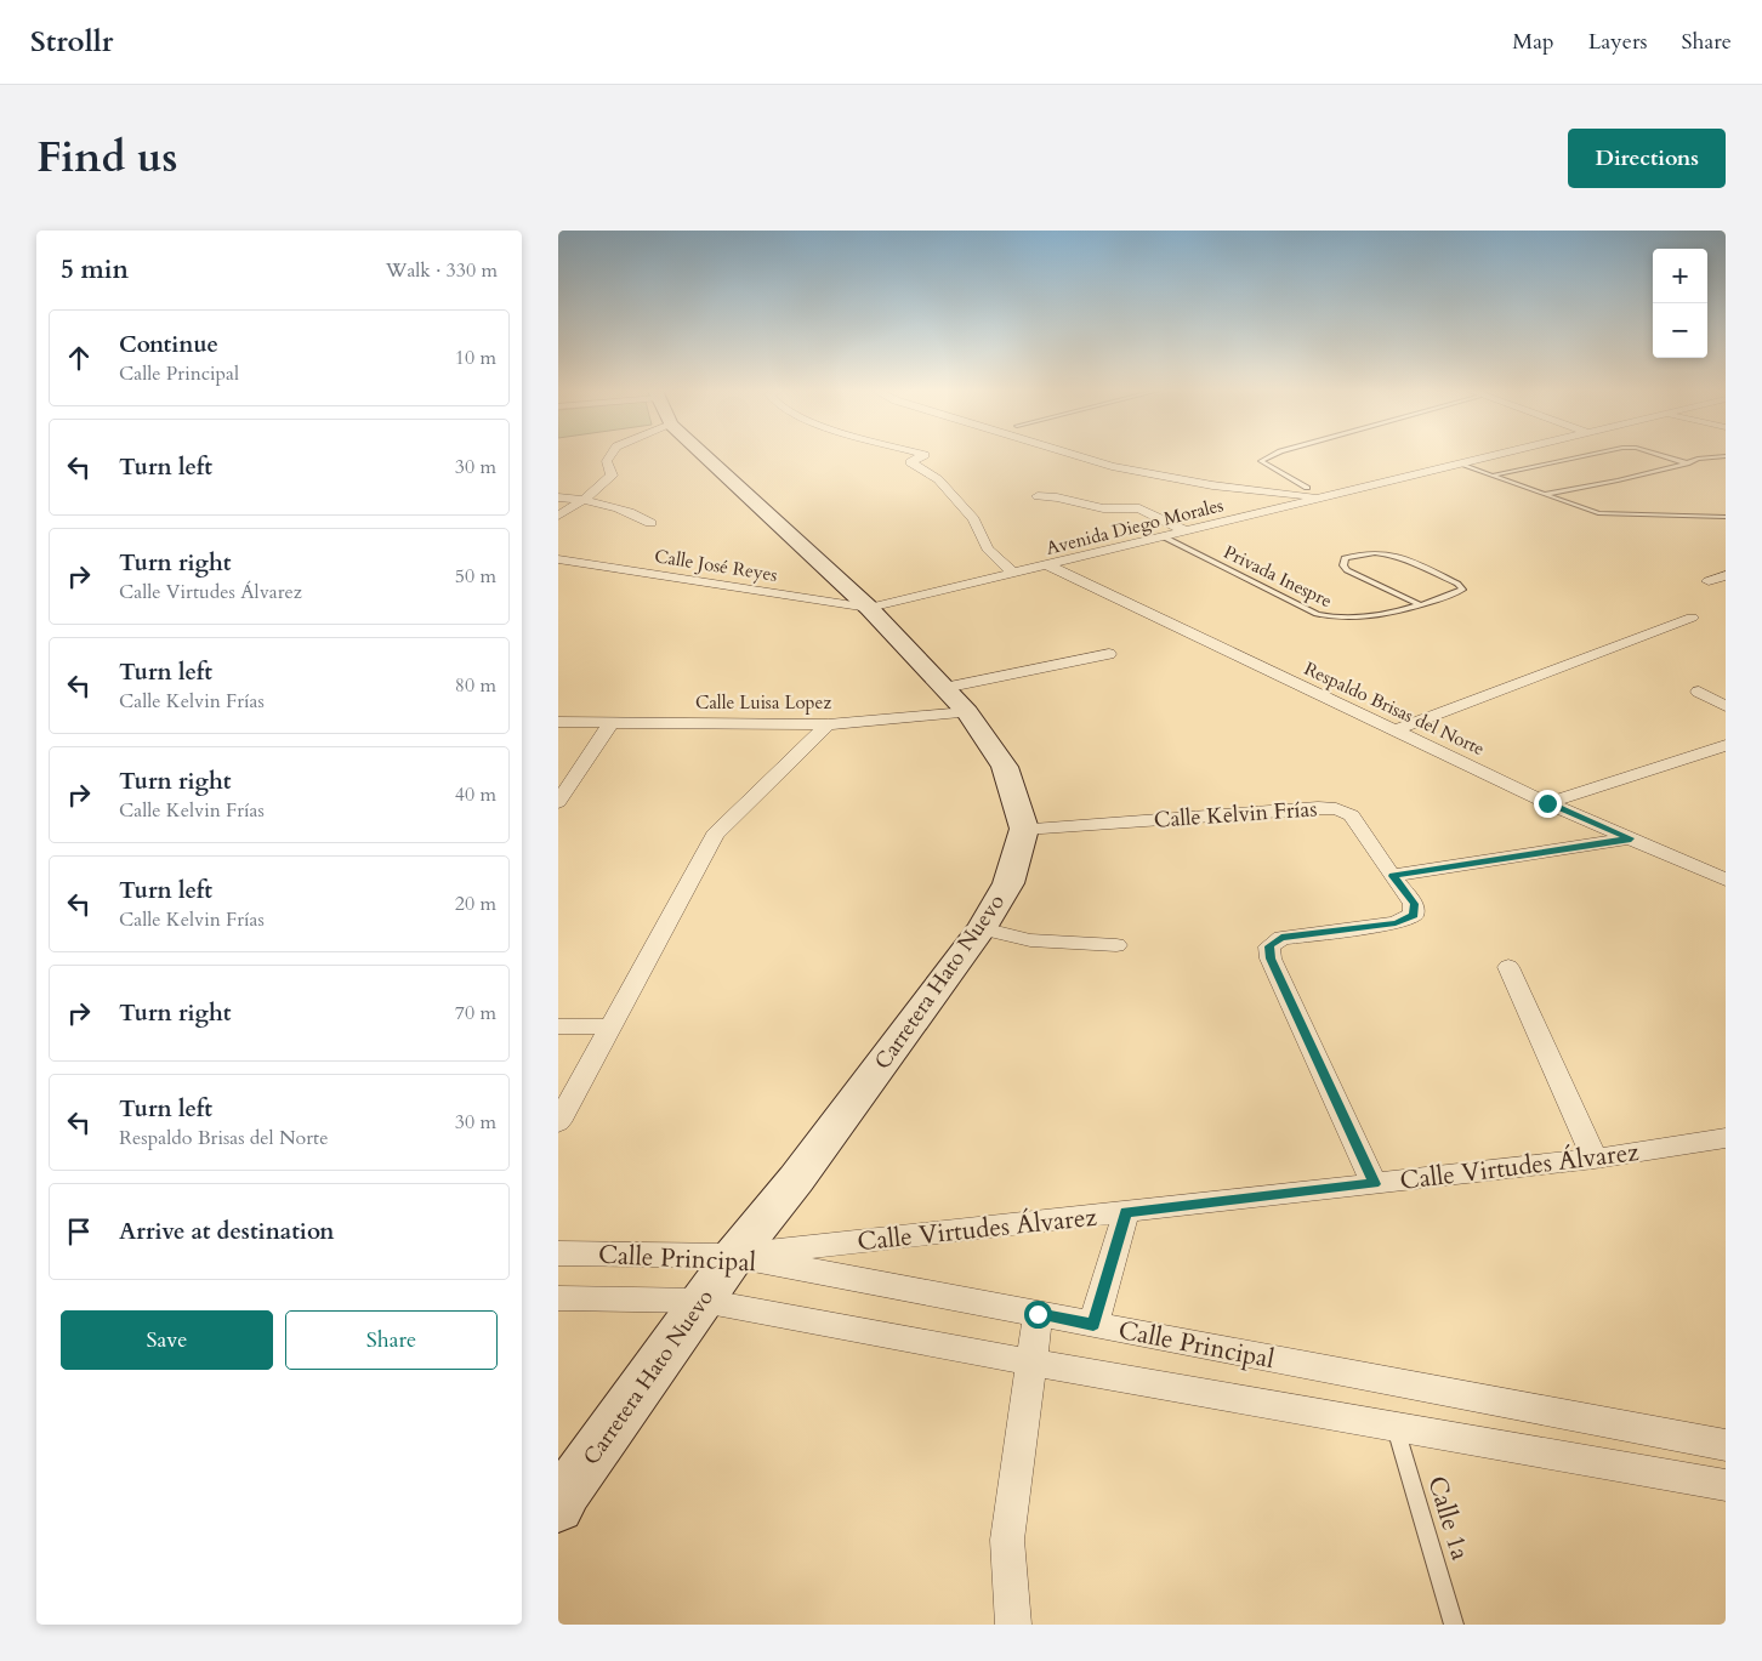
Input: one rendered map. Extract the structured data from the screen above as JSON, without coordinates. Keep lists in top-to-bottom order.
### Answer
{
  "streets": {
    "main road": ["Carretera Hato Nuevo"],
    "street": [
      "Avenida Diego Morales",
      "Calle José Reyes",
      "Calle Luisa Lopez",
      "Respaldo Brisas del Norte",
      "Calle Kelvin Frías",
      "Calle Virtudes Álvarez",
      "Calle Principal"
    ],
    "lane": ["Privada Inespre", "Calle 1a"]
  },
  "crossings": [
    ["Avenida Diego Morales", "Calle José Reyes"],
    ["Avenida Diego Morales", "Privada Inespre"],
    ["Avenida Diego Morales", "Respaldo Brisas del Norte"],
    ["Calle Kelvin Frías", "Carretera Hato Nuevo"],
    ["Calle Kelvin Frías", "Calle Virtudes Álvarez"],
    ["Carretera Hato Nuevo", "Calle Virtudes Álvarez"],
    ["Carretera Hato Nuevo", "Calle Principal"],
    ["Calle Virtudes Álvarez", "Calle Principal"],
    ["Calle Principal", "Calle 1a"]
  ],
  "page": {
    "header": "Strollr",
    "nav": ["Map", "Layers", "Share"],
    "title": "Find us",
    "buttons": [
      "Directions",
      ["Save", "Share"]
    ],
    "heading": ["5 min", "Walk · 330 m"],
    "map_buttons": ["+", "−"],
    "list": [
      ["Continue", "Calle Principal", "10 m"],
      ["Turn left", "30 m"],
      ["Turn right", "Calle Virtudes Álvarez", "50 m"],
      ["Turn left", "Calle Kelvin Frías", "80 m"],
      ["Turn right", "Calle Kelvin Frías", "40 m"],
      ["Turn left", "Calle Kelvin Frías", "20 m"],
      ["Turn right", "70 m"],
      ["Turn left", "Respaldo Brisas del Norte", "30 m"],
      "Arrive at destination"
    ]
  }
}
